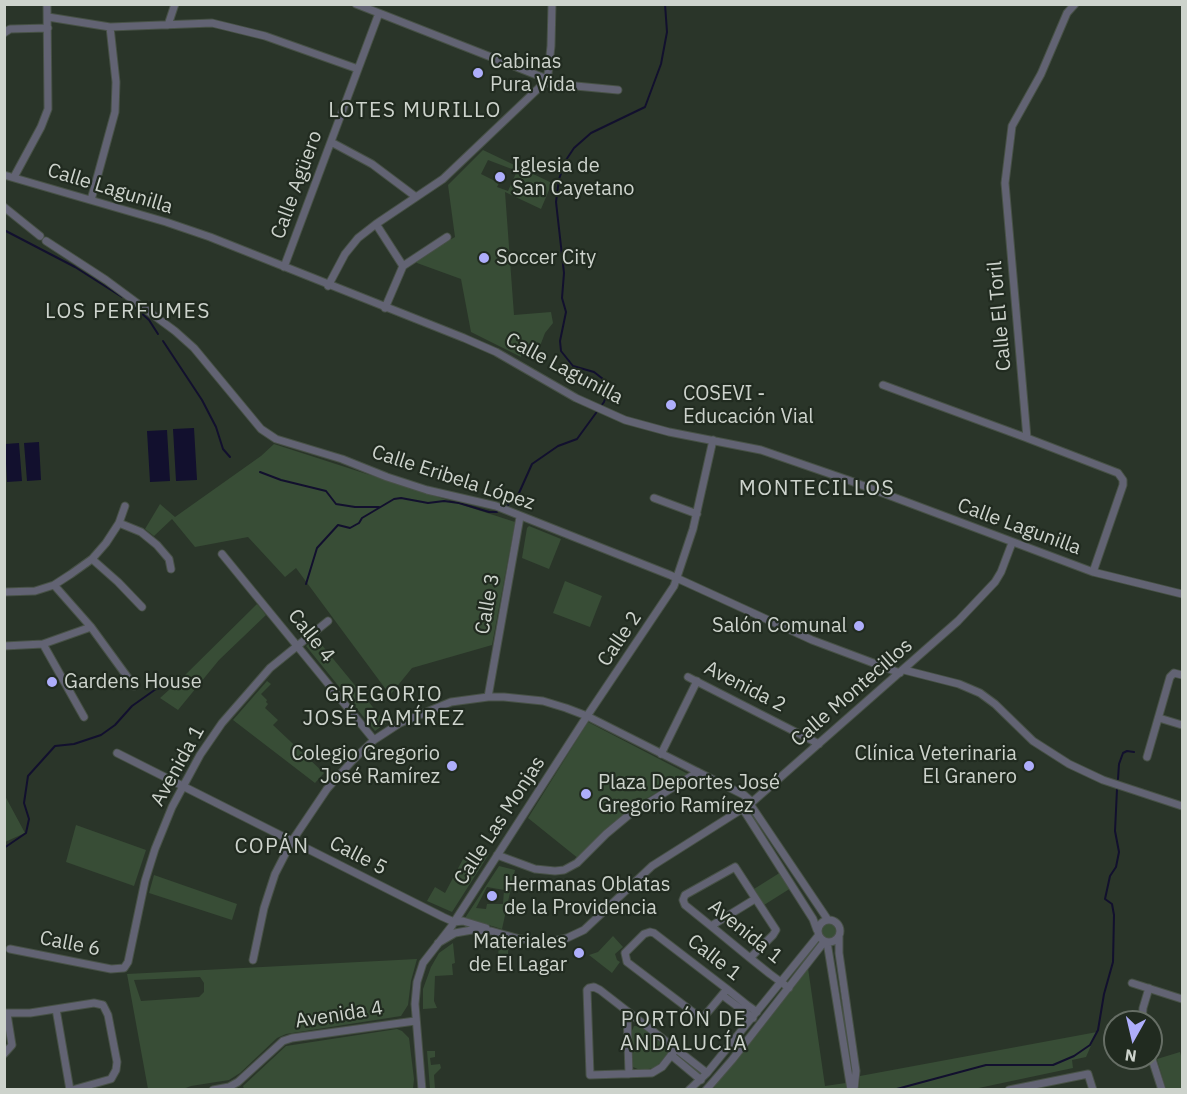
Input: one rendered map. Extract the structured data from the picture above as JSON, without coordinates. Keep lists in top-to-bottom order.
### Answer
{
  "streets": {
    "street": [
      "Calle Agüero",
      "Calle Lagunilla",
      "Calle El Toril",
      "Calle Eribela López",
      "Calle 3",
      "Calle 4",
      "Calle 2",
      "Avenida 2",
      "Calle Montecillos",
      "Avenida 1",
      "Calle Las Monjas",
      "Calle 5",
      "Calle 6",
      "Calle 1",
      "Avenida 4"
    ]
  },
  "crossings": [
    ["Calle Agüero", "Calle Lagunilla"],
    ["Calle Lagunilla", "Calle 2"],
    ["Calle Lagunilla", "Calle Montecillos"],
    ["Calle Eribela López", "Calle 3"],
    ["Calle Eribela López", "Calle 2"],
    ["Calle Eribela López", "Calle Montecillos"],
    ["Calle 4", "Avenida 1"],
    ["Calle 2", "Calle Las Monjas"],
    ["Avenida 2", "Calle Montecillos"],
    ["Calle Montecillos", "Calle Las Monjas"],
    ["Calle Montecillos", "Calle 5"],
    ["Avenida 1", "Calle 5"],
    ["Avenida 1", "Calle 6"],
    ["Avenida 1", "Calle 1"],
    ["Calle Las Monjas", "Calle 5"],
    ["Calle Las Monjas", "Avenida 4"]
  ],
  "districts": [
    "LOTES MURILLO",
    "LOS PERFUMES",
    "MONTECILLOS",
    "GREGORIO JOSÉ RAMÍREZ",
    "COPÁN",
    "PORTÓN DE ANDALUCÍA"
  ],
  "places": [
    "Cabinas Pura Vida",
    "Iglesia de San Cayetano",
    "Soccer City",
    "COSEVI - Educación Vial",
    "Salón Comunal",
    "Gardens House",
    "Colegio Gregorio José Ramírez",
    "Clínica Veterinaria El Granero",
    "Plaza Deportes José Gregorio Ramírez",
    "Hermanas Oblatas de la Providencia",
    "Materiales de El Lagar"
  ],
  "north": "bottom"
}
